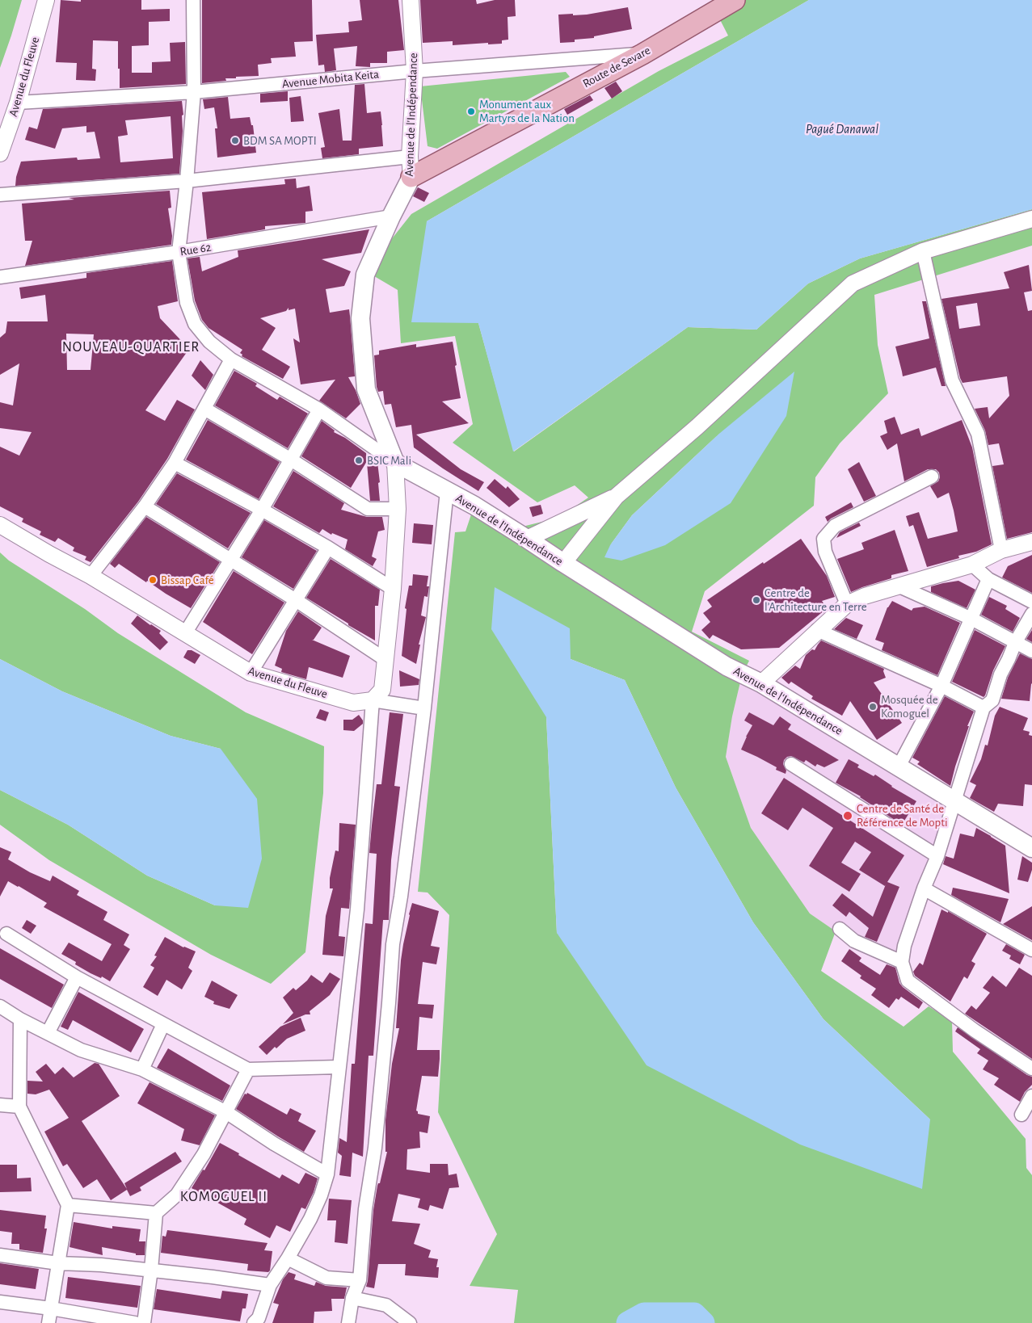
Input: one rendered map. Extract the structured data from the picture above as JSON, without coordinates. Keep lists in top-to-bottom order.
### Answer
{
  "streets": {
    "main road": ["Route de Sevare", "Avenue de l'Indépendance"],
    "street": ["Avenue du Fleuve", "Avenue Mobita Keita", "Rue 62"]
  },
  "crossings": [
    ["Route de Sevare", "Avenue Mobita Keita"],
    ["Route de Sevare", "Avenue de l'Indépendance"],
    ["Avenue du Fleuve", "Avenue Mobita Keita"],
    ["Avenue Mobita Keita", "Avenue de l'Indépendance"],
    ["Avenue de l'Indépendance", "Rue 62"]
  ],
  "districts": ["NOUVEAU-QUARTIER", "KOMOGUEL II"],
  "water": ["Pagué Danawal"],
  "places": [
    "Monument aux Martyrs de la Nation",
    "BDM SA MOPTI",
    "BSIC Mali",
    "Bissap Café",
    "Centre de l’Architecture en Terre",
    "Mosquée de Komoguel",
    "Centre de Santé de Référence de Mopti"
  ]
}
